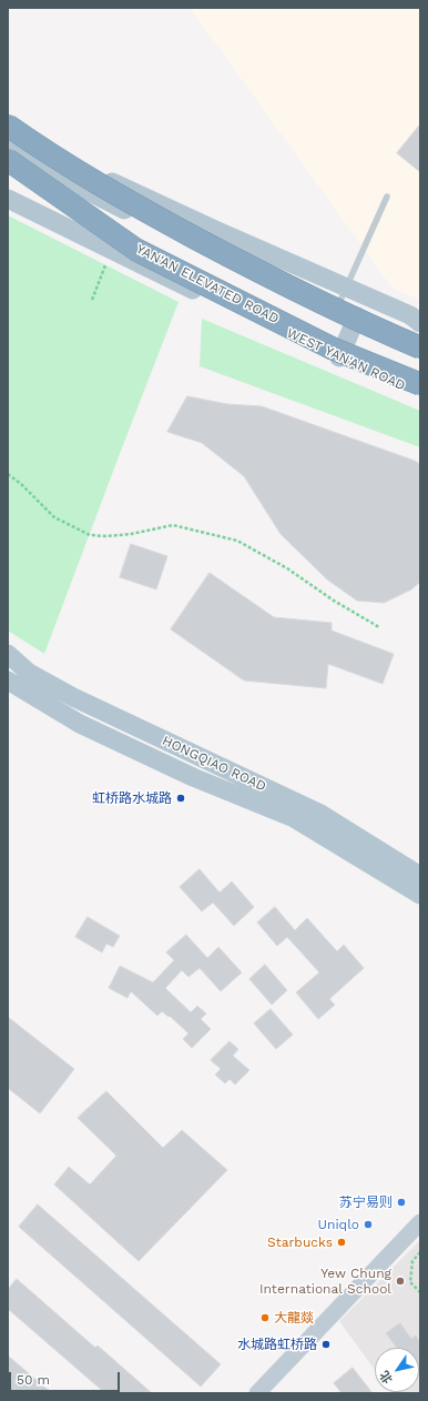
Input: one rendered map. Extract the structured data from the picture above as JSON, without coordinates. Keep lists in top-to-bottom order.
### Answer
{
  "streets": {
    "highway": ["YAN'AN ELEVATED ROAD"],
    "main road": ["WEST YAN'AN ROAD", "HONGQIAO ROAD"]
  },
  "places": [
    "虹桥路水城路",
    "苏宁易则",
    "Uniqlo",
    "Starbucks",
    "Yew Chung International School",
    "大龍燚",
    "水城路虹桥路"
  ],
  "scale_bar": "50 m",
  "north": "bottom left"
}
